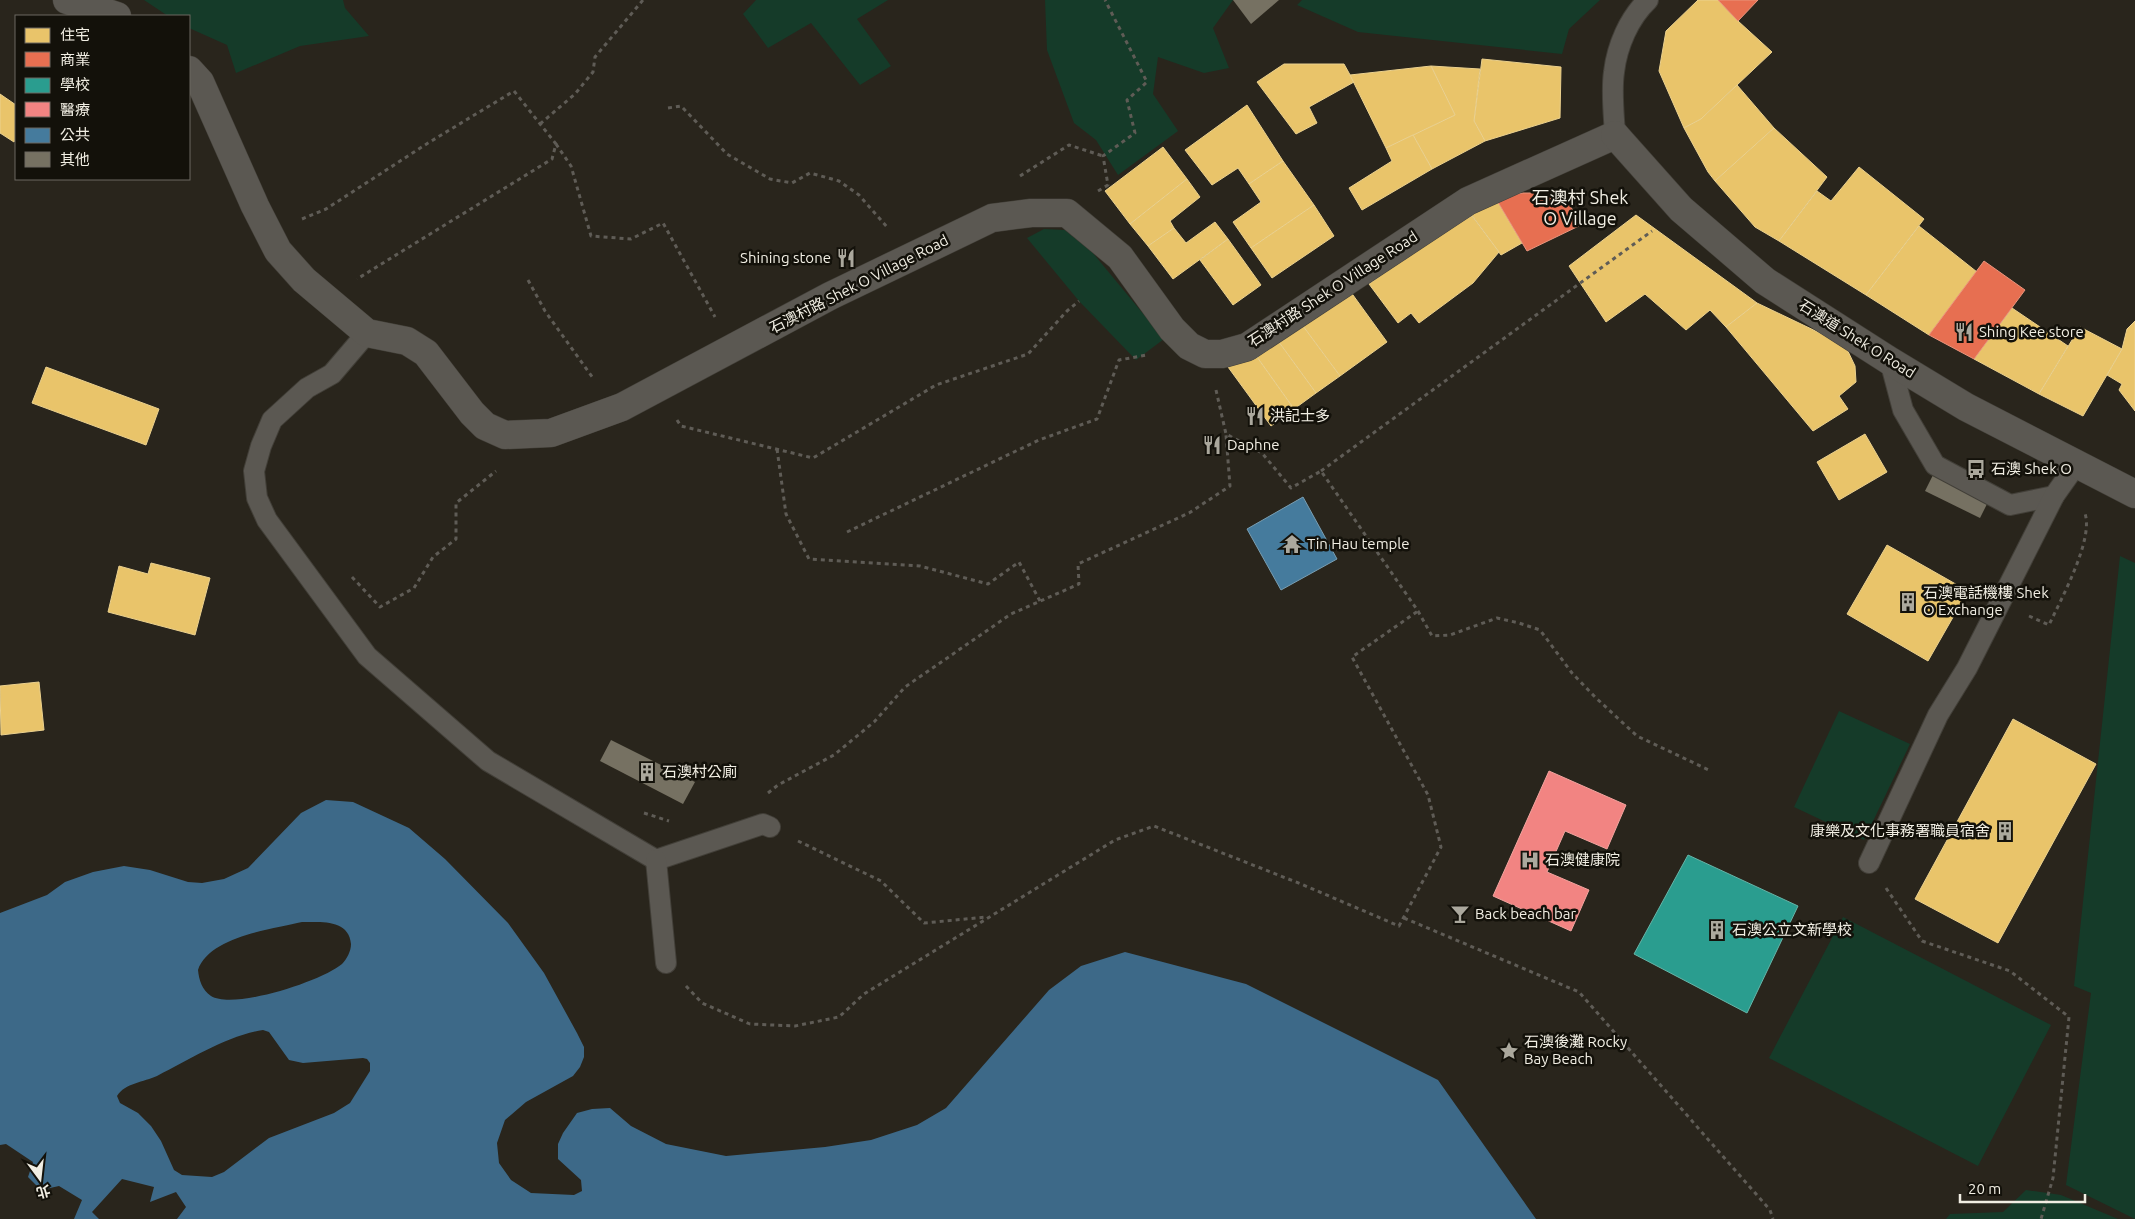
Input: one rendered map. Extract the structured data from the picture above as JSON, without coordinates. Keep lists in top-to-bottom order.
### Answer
{
  "streets": {
    "street": ["石澳村路 Shek O Village Road", "石澳道 Shek O Road"]
  },
  "crossings": [
    ["石澳村路 Shek O Village Road", "石澳道 Shek O Road"]
  ],
  "districts": ["石澳村 Shek O Village"],
  "places": {
    "restaurant": [
      "Shining stone",
      "Shing Kee store",
      "洪記士多",
      "Daphne"
    ],
    "bus stop": ["石澳 Shek O"],
    "temple": ["Tin Hau temple"],
    "building": [
      "石澳電話機樓 Shek O Exchange",
      "石澳村公廁",
      "康樂及文化事務署職員宿舍",
      "石澳公立文新學校"
    ],
    "hospital": ["石澳健康院"],
    "bar": ["Back beach bar"],
    "place": ["石澳後灘 Rocky Bay Beach"]
  },
  "legend": [
    "住宅",
    "商業",
    "學校",
    "醫療",
    "公共",
    "其他"
  ],
  "scale_bar": "20 m",
  "north": "bottom"
}
